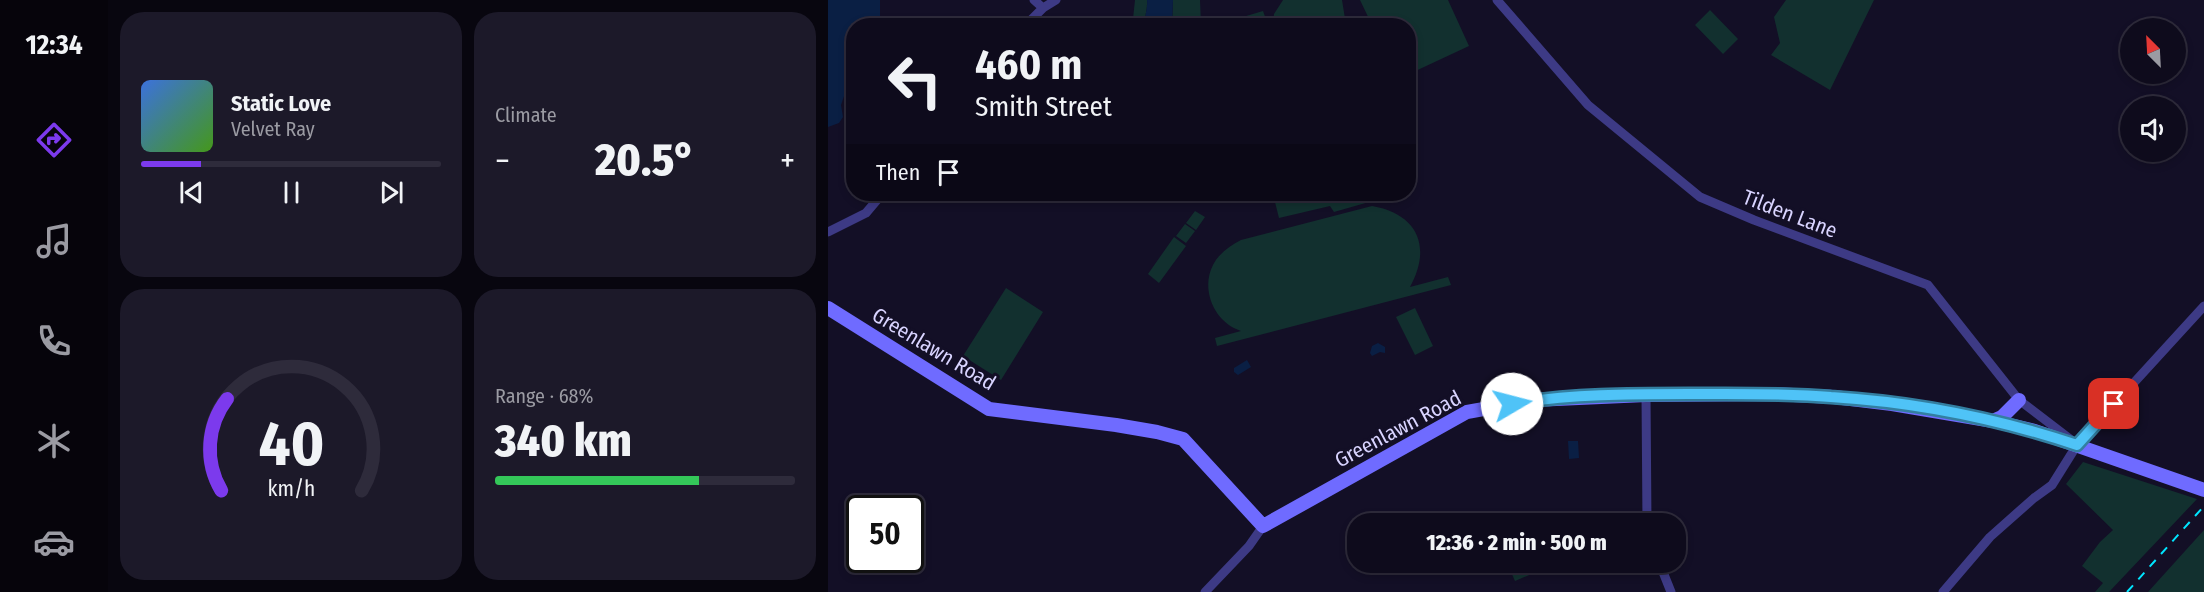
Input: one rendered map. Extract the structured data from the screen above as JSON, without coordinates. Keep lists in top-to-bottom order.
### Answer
{
  "streets": {
    "main road": ["Greenlawn Road"],
    "street": ["Tilden Lane"]
  },
  "crossings": [
    ["Tilden Lane", "Greenlawn Road"]
  ],
  "north": "top left",
  "page": {
    "tabs": "12:34",
    "tile": [
      "Climate",
      ["Range · 68%", "340 km"]
    ],
    "turn": ["460 m", "Smith Street"],
    "song": ["Static Love", "Velvet Ray"],
    "heat": ["−", "20.5°", "+"],
    "then": "Then",
    "limit": "50",
    "trip": "12:36 · 2 min · 500 m",
    "gauge": ["40", "km/h"]
  }
}
